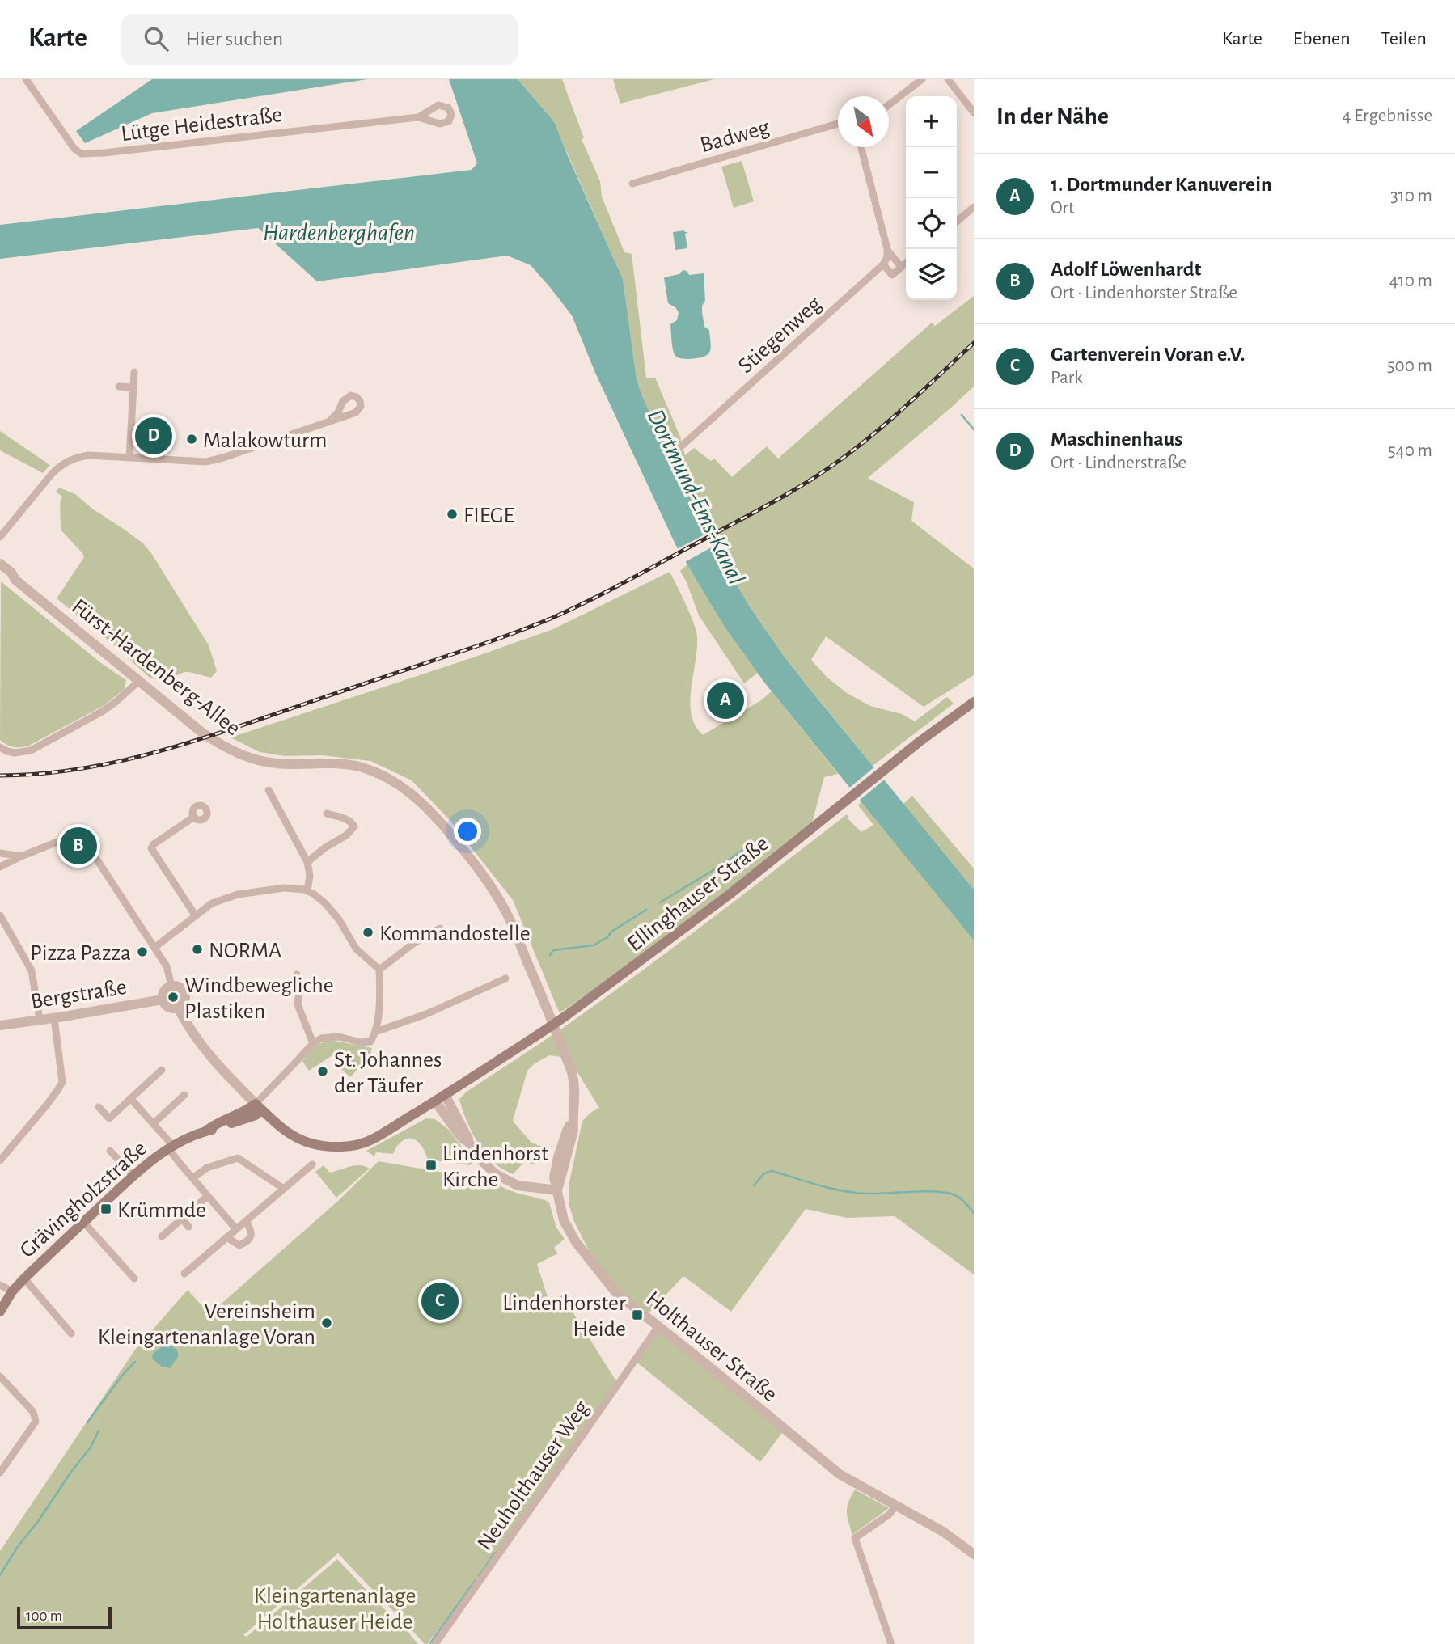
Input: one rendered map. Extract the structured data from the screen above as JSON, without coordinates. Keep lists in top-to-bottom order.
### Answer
{
  "streets": {
    "main road": ["Ellinghauser Straße", "Grävingholzstraße"],
    "street": [
      "Lütge Heidestraße",
      "Badweg",
      "Stiegenweg",
      "Fürst-Hardenberg-Allee",
      "Bergstraße",
      "Holthauser Straße",
      "Neuholthauser Weg"
    ]
  },
  "crossings": [
    ["Fürst-Hardenberg-Allee", "Holthauser Straße"],
    ["Holthauser Straße", "Neuholthauser Weg"]
  ],
  "water": ["Hardenberghafen", "Dortmund-Ems-Kanal"],
  "parks": ["Kleingartenanlage Holthauser Heide"],
  "places": {
    "other": [
      "Malakowturm",
      "FIEGE",
      "Kommandostelle",
      "NORMA",
      "Pizza Pazza",
      "Windbewegliche Plastiken",
      "St. Johannes der Täufer",
      "Vereinsheim Kleingartenanlage Voran"
    ],
    "transit": ["Lindenhorst Kirche", "Krümmde", "Lindenhorster Heide"]
  },
  "scale_bar": "100 m",
  "north": "bottom right",
  "page": {
    "header": "Karte",
    "search": "Hier suchen",
    "nav": ["Karte", "Ebenen", "Teilen"],
    "heading": ["In der Nähe", "4 Ergebnisse"],
    "map_buttons": ["+", "−"],
    "list": [
      {
        "mark": "A",
        "name": "1. Dortmunder Kanuverein",
        "note": "Ort",
        "value": "310 m"
      },
      {
        "mark": "B",
        "name": "Adolf Löwenhardt",
        "note": "Ort · Lindenhorster Straße",
        "value": "410 m"
      },
      {
        "mark": "C",
        "name": "Gartenverein Voran e.V.",
        "note": "Park",
        "value": "500 m"
      },
      {
        "mark": "D",
        "name": "Maschinenhaus",
        "note": "Ort · Lindnerstraße",
        "value": "540 m"
      }
    ],
    "pins": [
      "D",
      "A",
      "B",
      "C"
    ],
    "scale": "100 m"
  }
}
